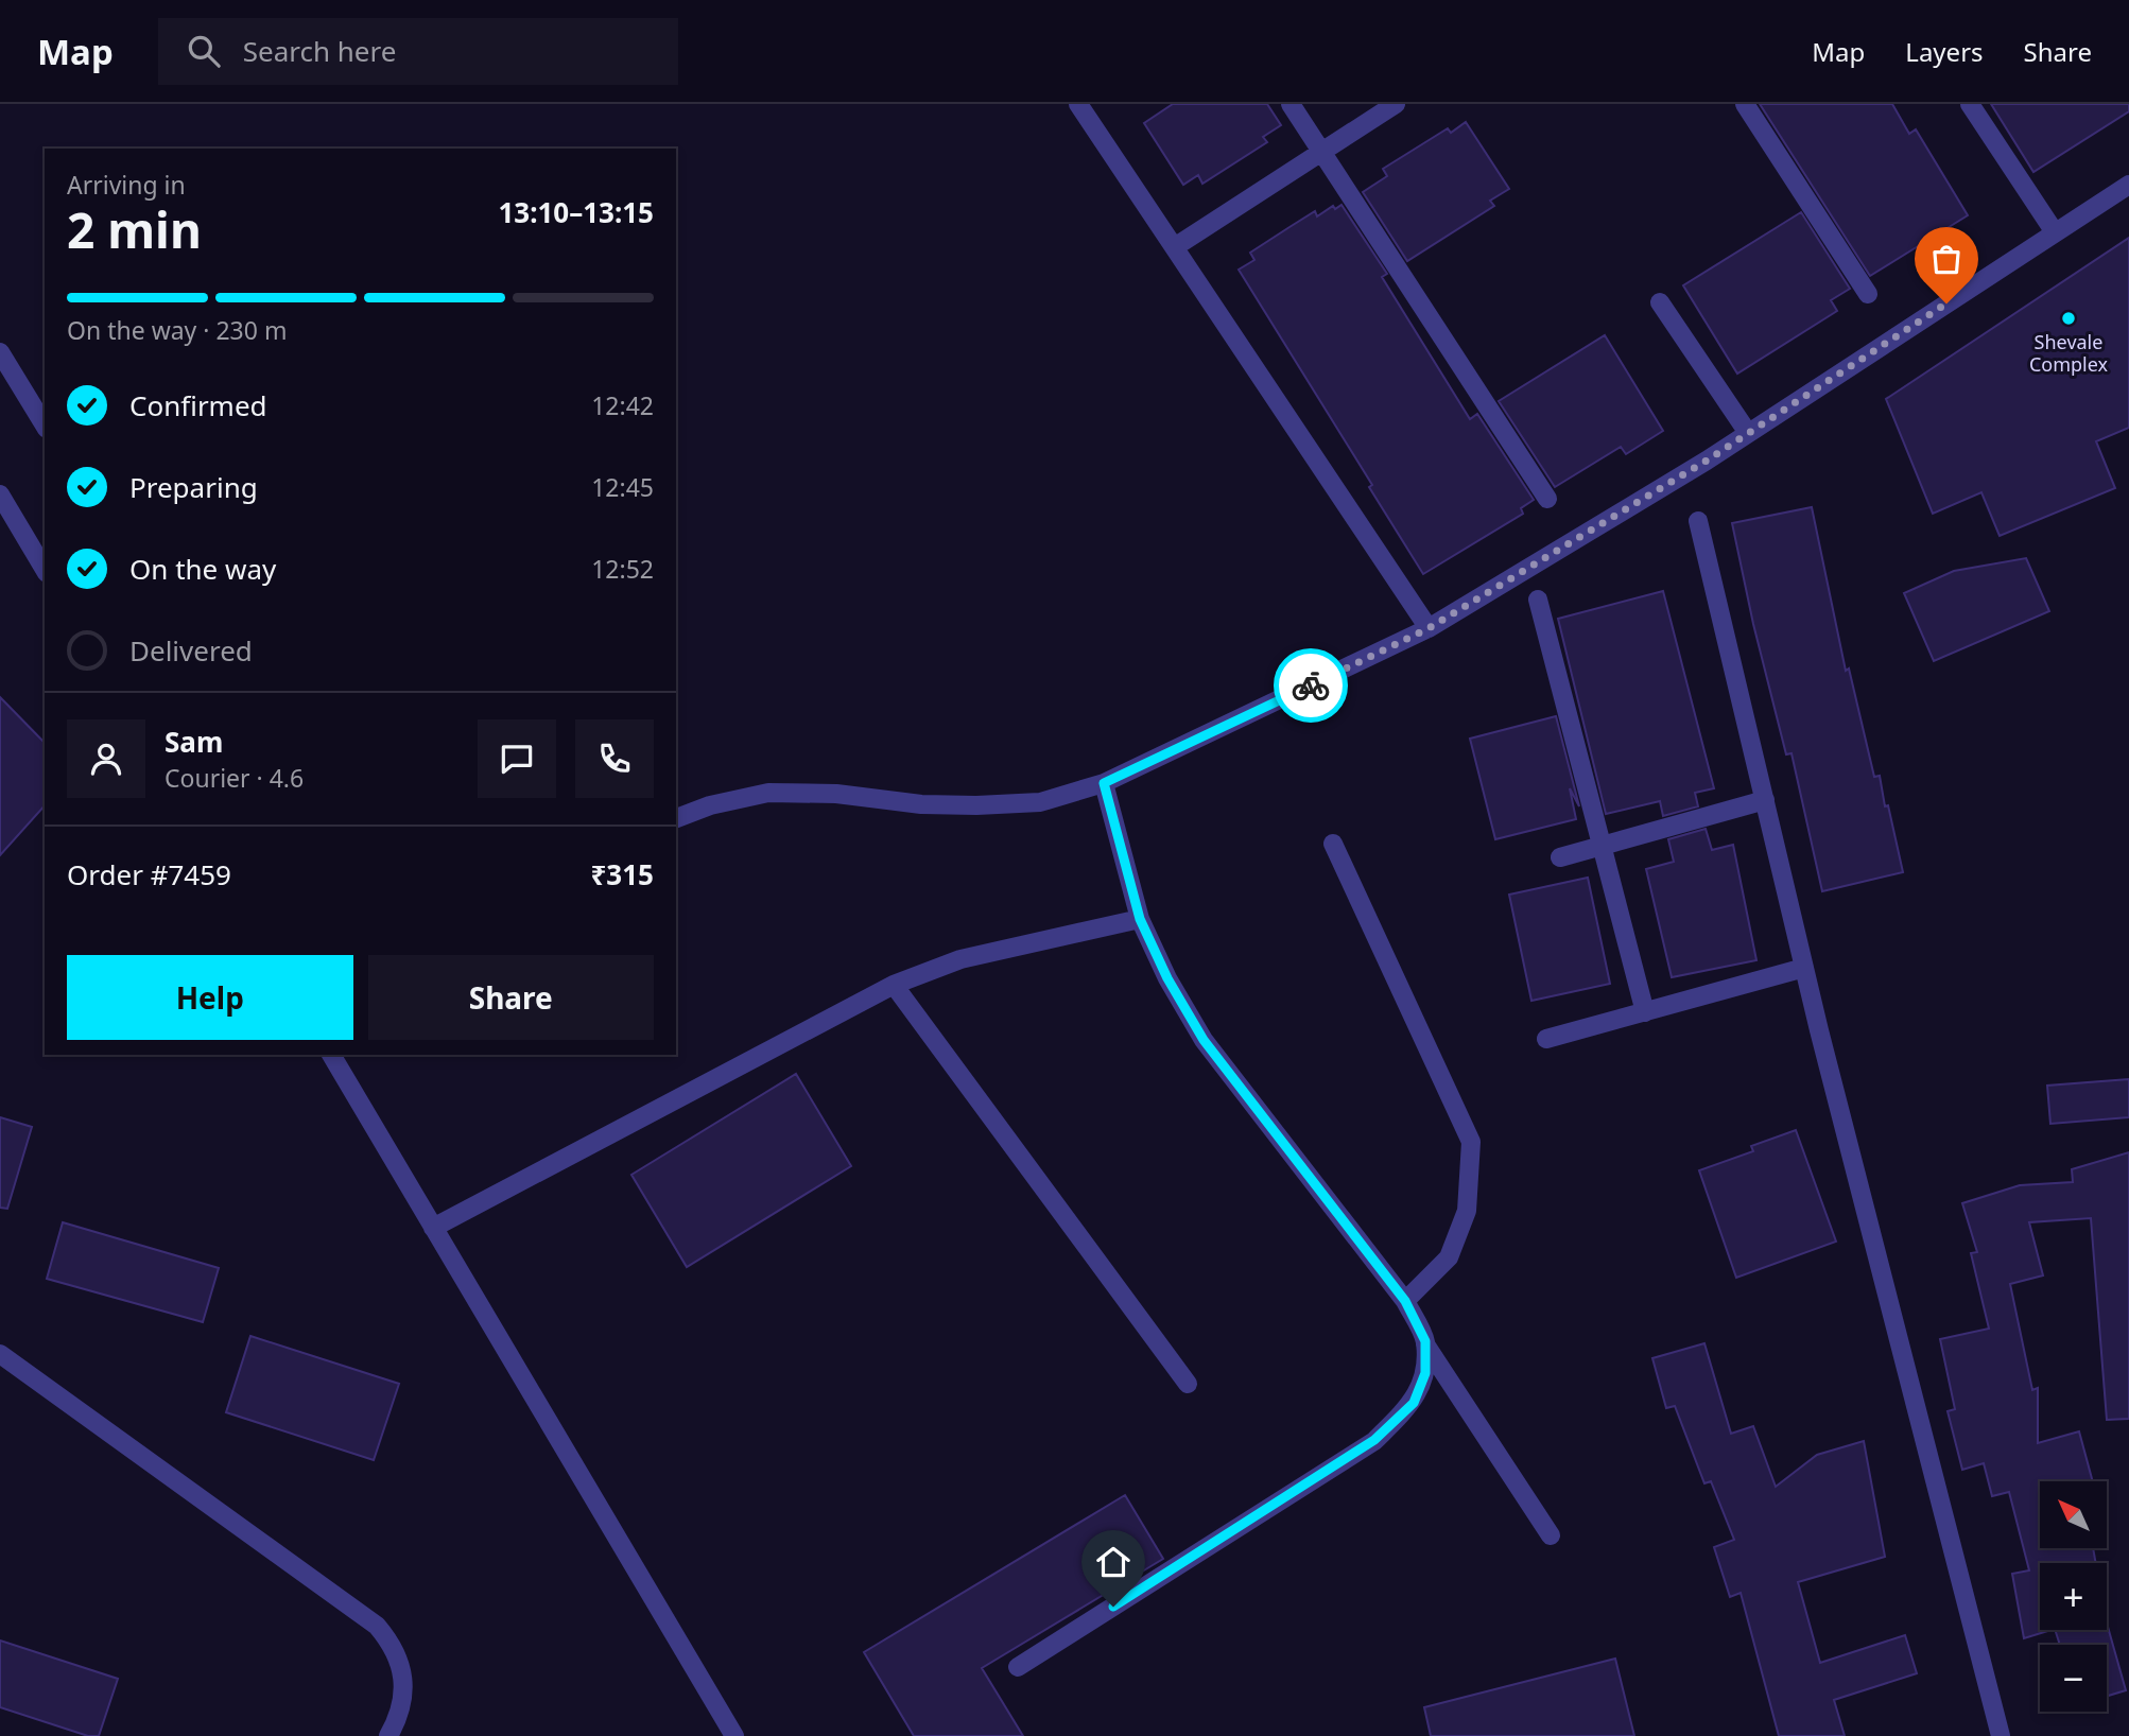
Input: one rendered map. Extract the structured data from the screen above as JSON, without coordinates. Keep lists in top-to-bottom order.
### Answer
{
  "places": ["Shevale Complex"],
  "north": "top left",
  "page": {
    "header": "Map",
    "search": "Search here",
    "nav": ["Map", "Layers", "Share"],
    "heading": ["2 min", "Arriving in", "13:10–13:15"],
    "panel": [
      "Sam",
      "Courier · 4.6",
      "Order #7459",
      "₹315"
    ],
    "bar": "On the way · 230 m",
    "list": [
      ["Confirmed", "12:42"],
      ["Preparing", "12:45"],
      ["On the way", "12:52"],
      "Delivered"
    ],
    "buttons": ["Help", "Share"],
    "map_buttons": ["+", "−"]
  }
}
